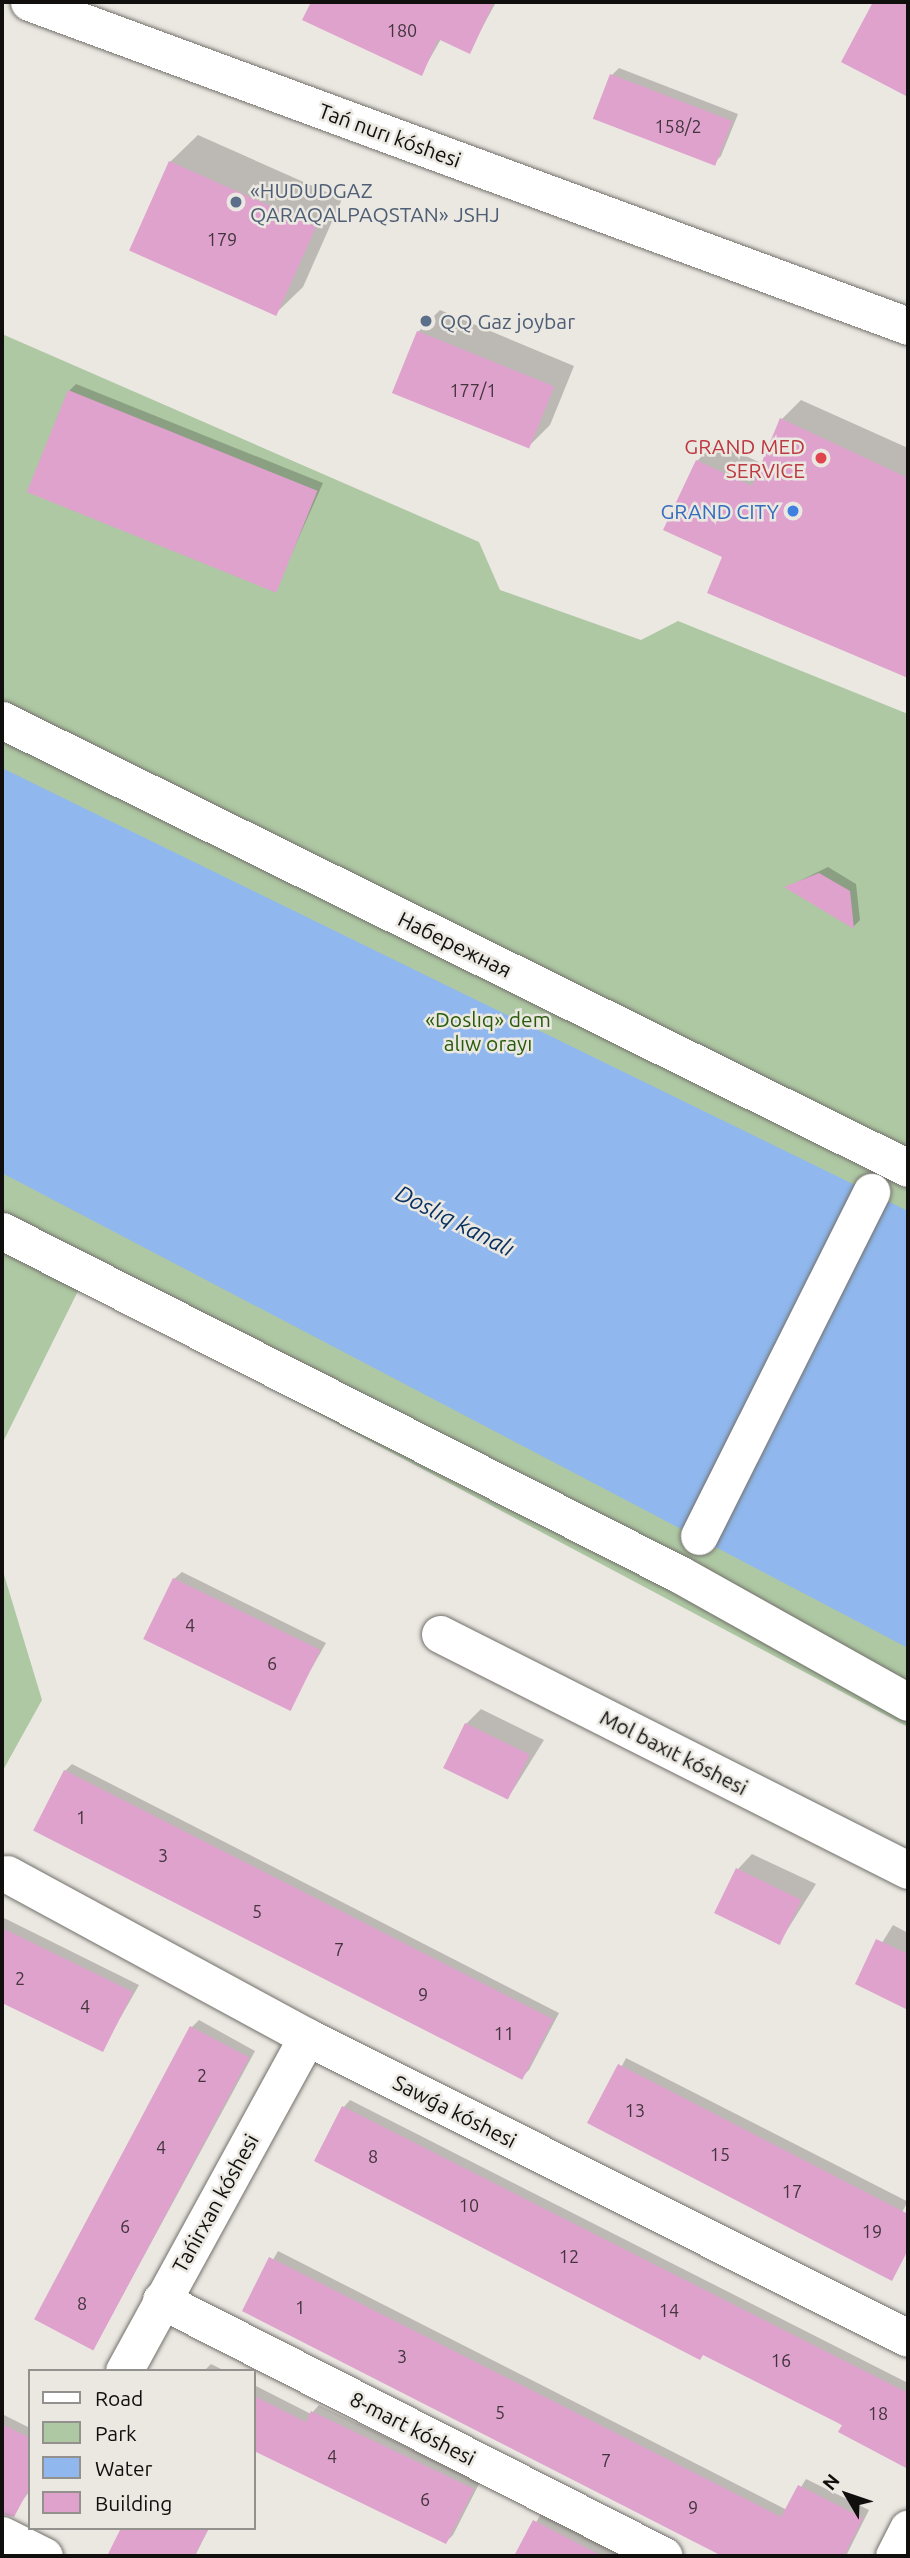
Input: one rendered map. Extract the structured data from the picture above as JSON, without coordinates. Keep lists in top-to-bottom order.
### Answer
{
  "streets": {
    "street": [
      "Tań nurı kóshesi",
      "Набережная",
      "Mol baxıt kóshesi",
      "Sawǵa kóshesi",
      "Tańirxan kóshesi",
      "8-mart kóshesi"
    ]
  },
  "crossings": [
    ["Sawǵa kóshesi", "Tańirxan kóshesi"],
    ["Tańirxan kóshesi", "8-mart kóshesi"]
  ],
  "water": ["Doslıq kanalı"],
  "parks": ["«Doslıq» dem alıw orayı"],
  "places": [
    "«HUDUDGAZ QARAQALPAQSTAN» JSHJ",
    "QQ Gaz joybar",
    "GRAND MED SERVICE",
    "GRAND CITY"
  ],
  "house_numbers": [
    "180",
    "158/2",
    "179",
    "177/1",
    "4",
    "6",
    "1",
    "3",
    "5",
    "7",
    "2",
    "9",
    "4",
    "11",
    "2",
    "13",
    "4",
    "15",
    "8",
    "17",
    "10",
    "6",
    "19",
    "12",
    "8",
    "1",
    "14",
    "3",
    "16",
    "5",
    "18",
    "4",
    "7",
    "6",
    "9"
  ],
  "legend": [
    "Road",
    "Park",
    "Water",
    "Building"
  ],
  "north": "top left"
}
